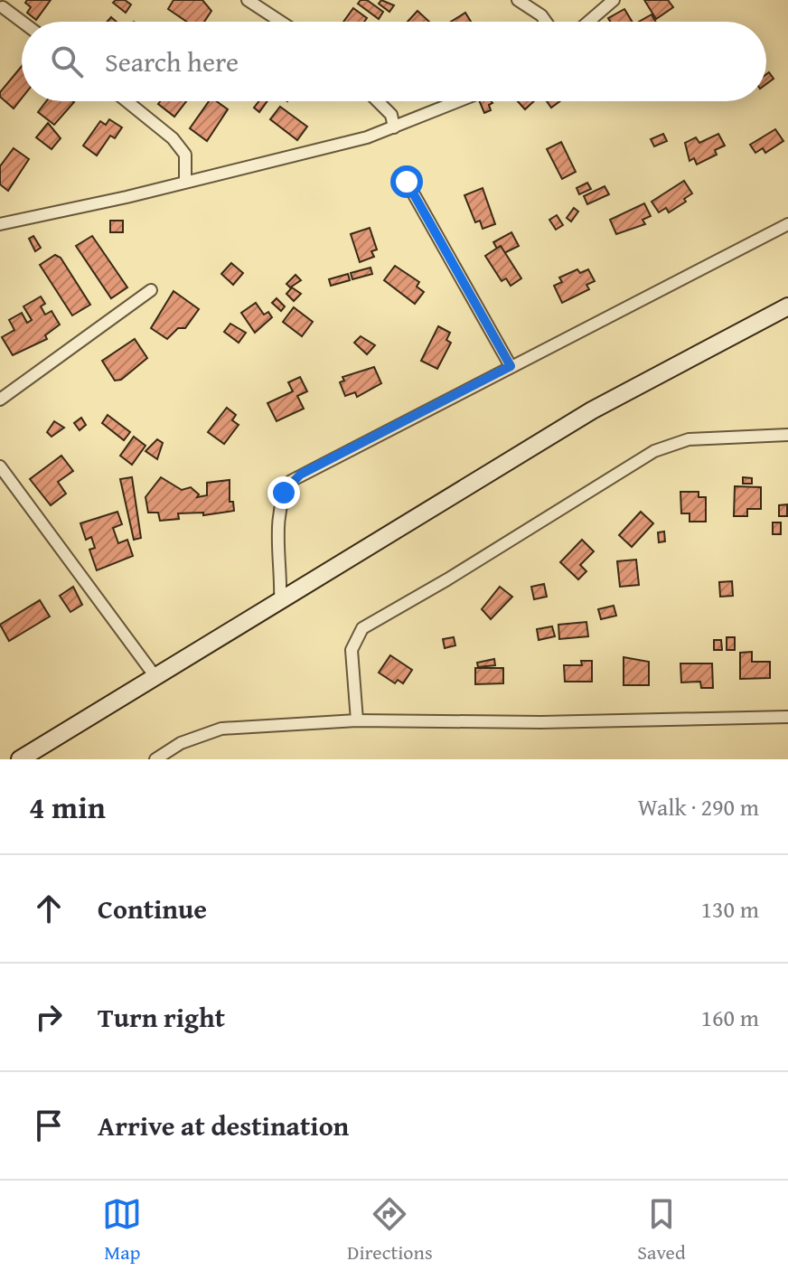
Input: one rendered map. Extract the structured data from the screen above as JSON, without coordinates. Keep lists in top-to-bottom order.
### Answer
{
  "page": {
    "search": "Search here",
    "heading": ["4 min", "Walk · 290 m"],
    "list": [
      ["Continue", "130 m"],
      ["Turn right", "160 m"],
      "Arrive at destination"
    ],
    "nav": ["Map", "Directions", "Saved"]
  }
}
